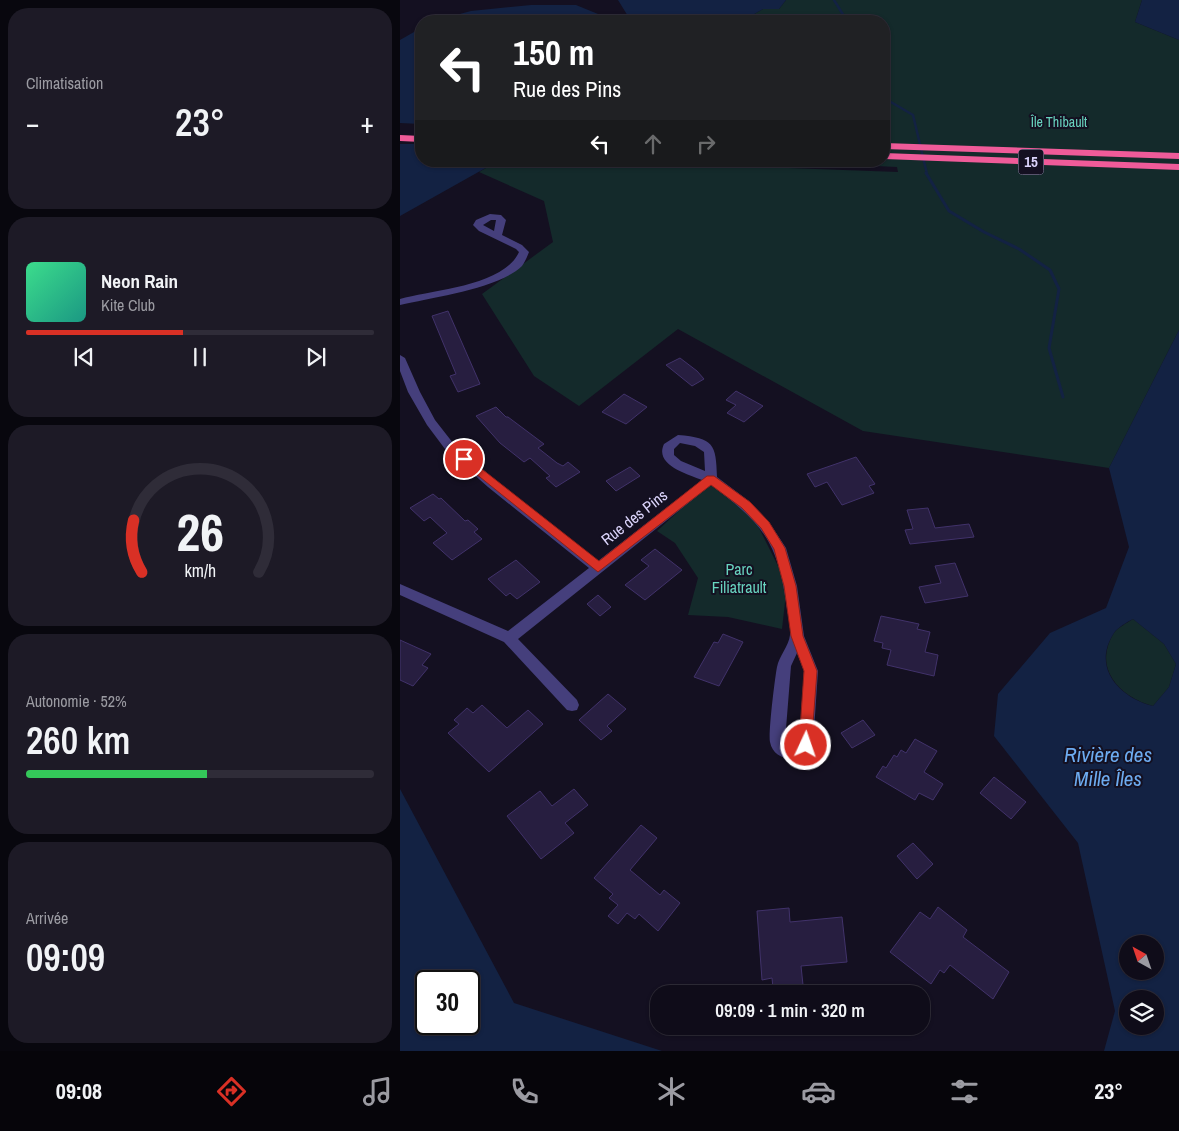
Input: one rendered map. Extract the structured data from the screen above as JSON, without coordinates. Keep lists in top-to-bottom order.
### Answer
{
  "streets": {
    "highway": ["15"],
    "street": ["Rue des Pins"]
  },
  "water": ["Rivière des Mille Îles"],
  "parks": ["Île Thibault", "Parc Filiatrault"],
  "north": "top left",
  "page": {
    "tile": [
      "Climatisation",
      ["Autonomie · 52%", "260 km"],
      ["Arrivée", "09:09"]
    ],
    "turn": ["150 m", "Rue des Pins"],
    "heat": ["−", "23°", "+"],
    "song": ["Neon Rain", "Kite Club"],
    "limit": "30",
    "trip": "09:09 · 1 min · 320 m",
    "tabs": ["09:08", "23°"],
    "gauge": ["26", "km/h"]
  }
}
